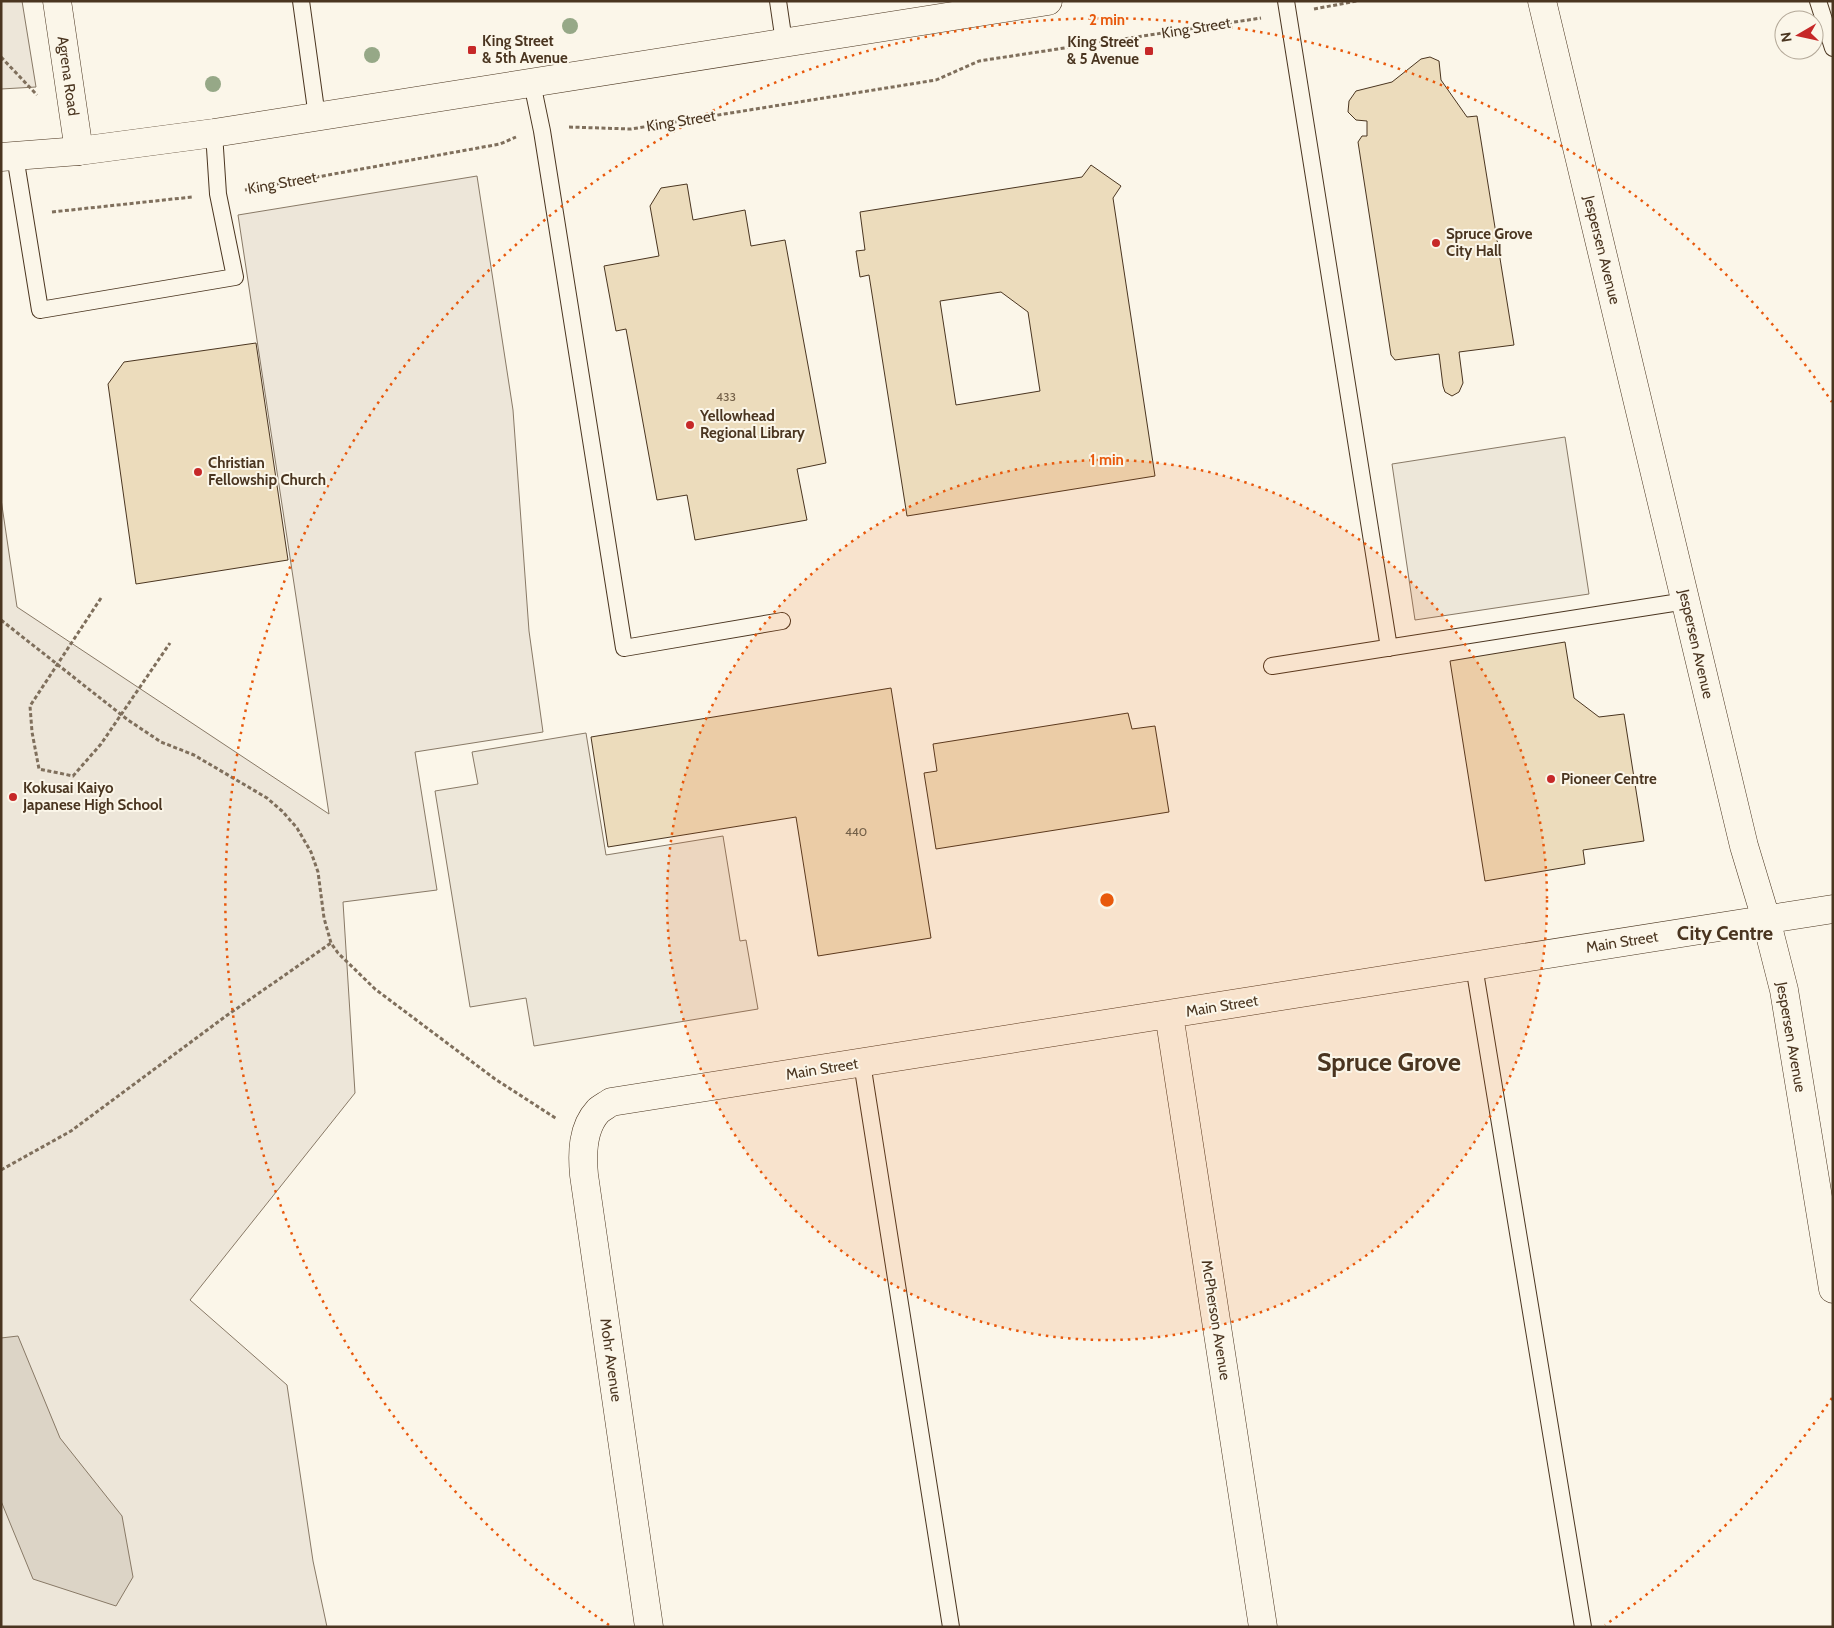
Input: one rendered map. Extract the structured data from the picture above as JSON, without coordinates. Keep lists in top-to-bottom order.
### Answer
{
  "streets": {
    "street": [
      "Agrena Road",
      "Jespersen Avenue",
      "Main Street",
      "McPherson Avenue",
      "Mohr Avenue"
    ],
    "path": ["King Street"]
  },
  "crossings": [
    ["Jespersen Avenue", "Main Street"],
    ["Main Street", "McPherson Avenue"],
    ["Main Street", "Mohr Avenue"]
  ],
  "districts": ["City Centre", "Spruce Grove"],
  "places": {
    "transit": ["King Street & 5th Avenue", "King Street & 5 Avenue"],
    "other": [
      "Spruce Grove City Hall",
      "Yellowhead Regional Library",
      "Christian Fellowship Church",
      "Pioneer Centre",
      "Kokusai Kaiyo Japanese High School"
    ]
  },
  "house_numbers": ["433", "440"],
  "north": "left",
  "rings": ["2 min", "1 min"]
}
